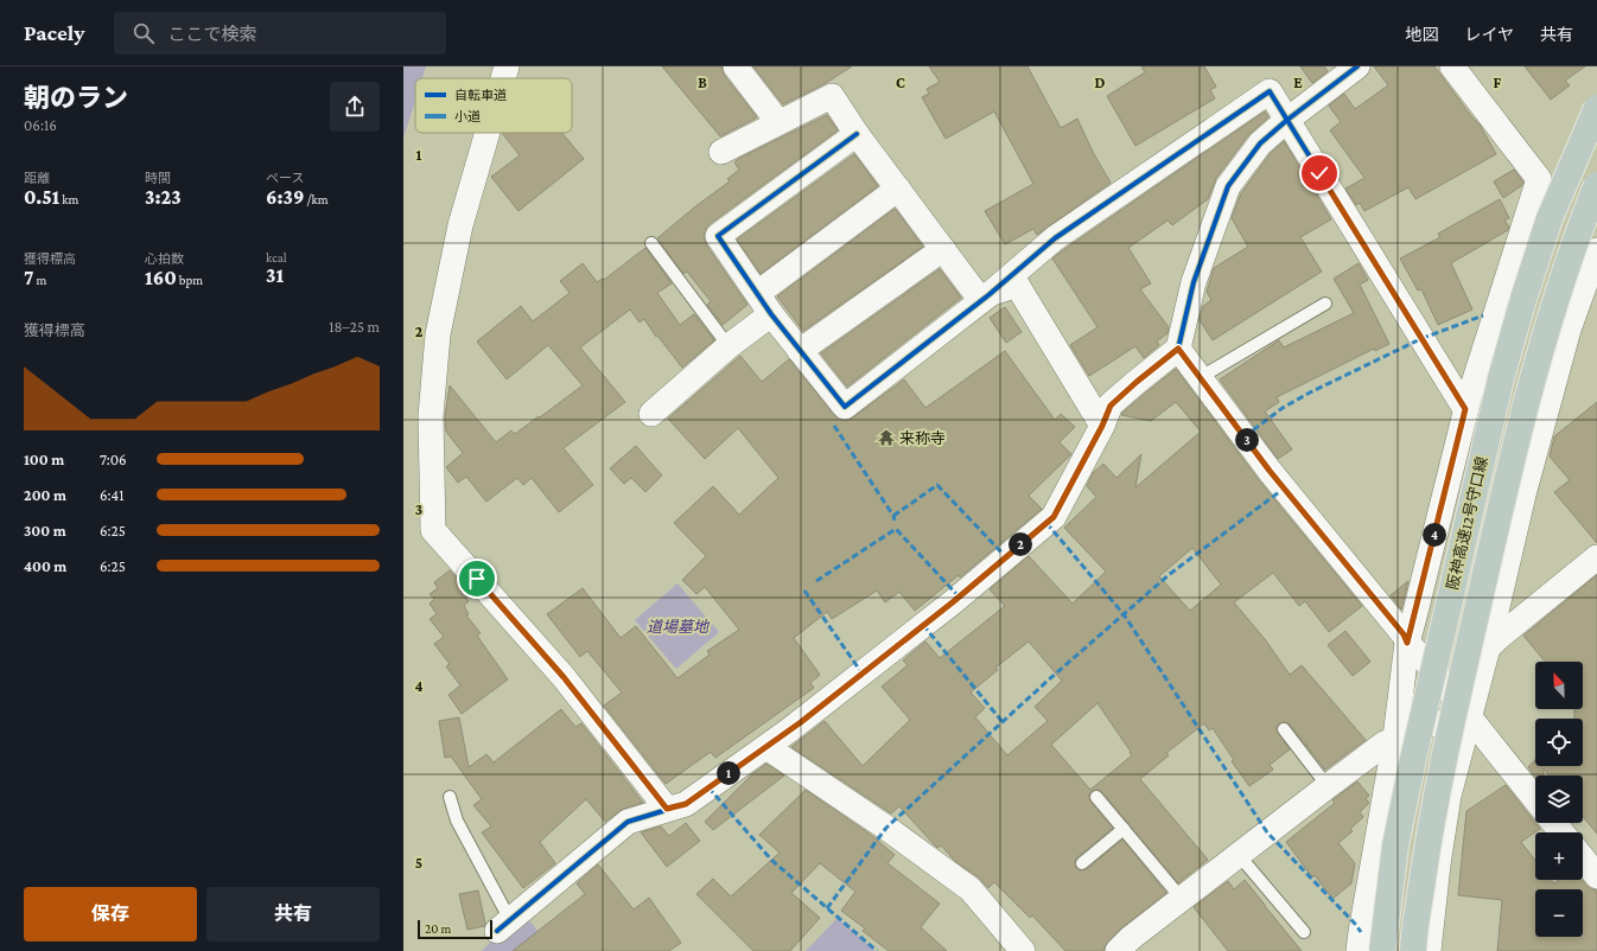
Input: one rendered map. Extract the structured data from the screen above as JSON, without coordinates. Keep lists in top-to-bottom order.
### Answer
{
  "streets": {
    "highway": ["阪神高速12号守口線"]
  },
  "parks": ["道場墓地"],
  "places": {
    "temple": ["来称寺"]
  },
  "legend": ["自転車道", "小道"],
  "scale_bar": "20 m",
  "north": "top left",
  "page": {
    "header": "Pacely",
    "search": "ここで検索",
    "nav": ["地図", "レイヤ", "共有"],
    "heading": ["朝のラン", "06:16"],
    "stats": [
      ["距離", "0.51 km"],
      ["時間", "3:23"],
      ["ペース", "6:39 /km"],
      ["獲得標高", "7 m"],
      ["心拍数", "160 bpm"],
      ["kcal", "31"]
    ],
    "chart": ["獲得標高", "18–25 m"],
    "pins": [
      "3",
      "4",
      "2",
      "1"
    ],
    "list": [
      {
        "name": "100 m",
        "note": "7:06"
      },
      {
        "name": "200 m",
        "note": "6:41"
      },
      {
        "name": "300 m",
        "note": "6:25"
      },
      {
        "name": "400 m",
        "note": "6:25"
      }
    ],
    "map_buttons": ["+", "−"],
    "buttons": ["保存", "共有"],
    "scale": "20 m"
  },
  "grid": {
    "columns": [
      "B",
      "C",
      "D",
      "E",
      "F"
    ],
    "rows": [
      "1",
      "2",
      "3",
      "4",
      "5"
    ]
  }
}
